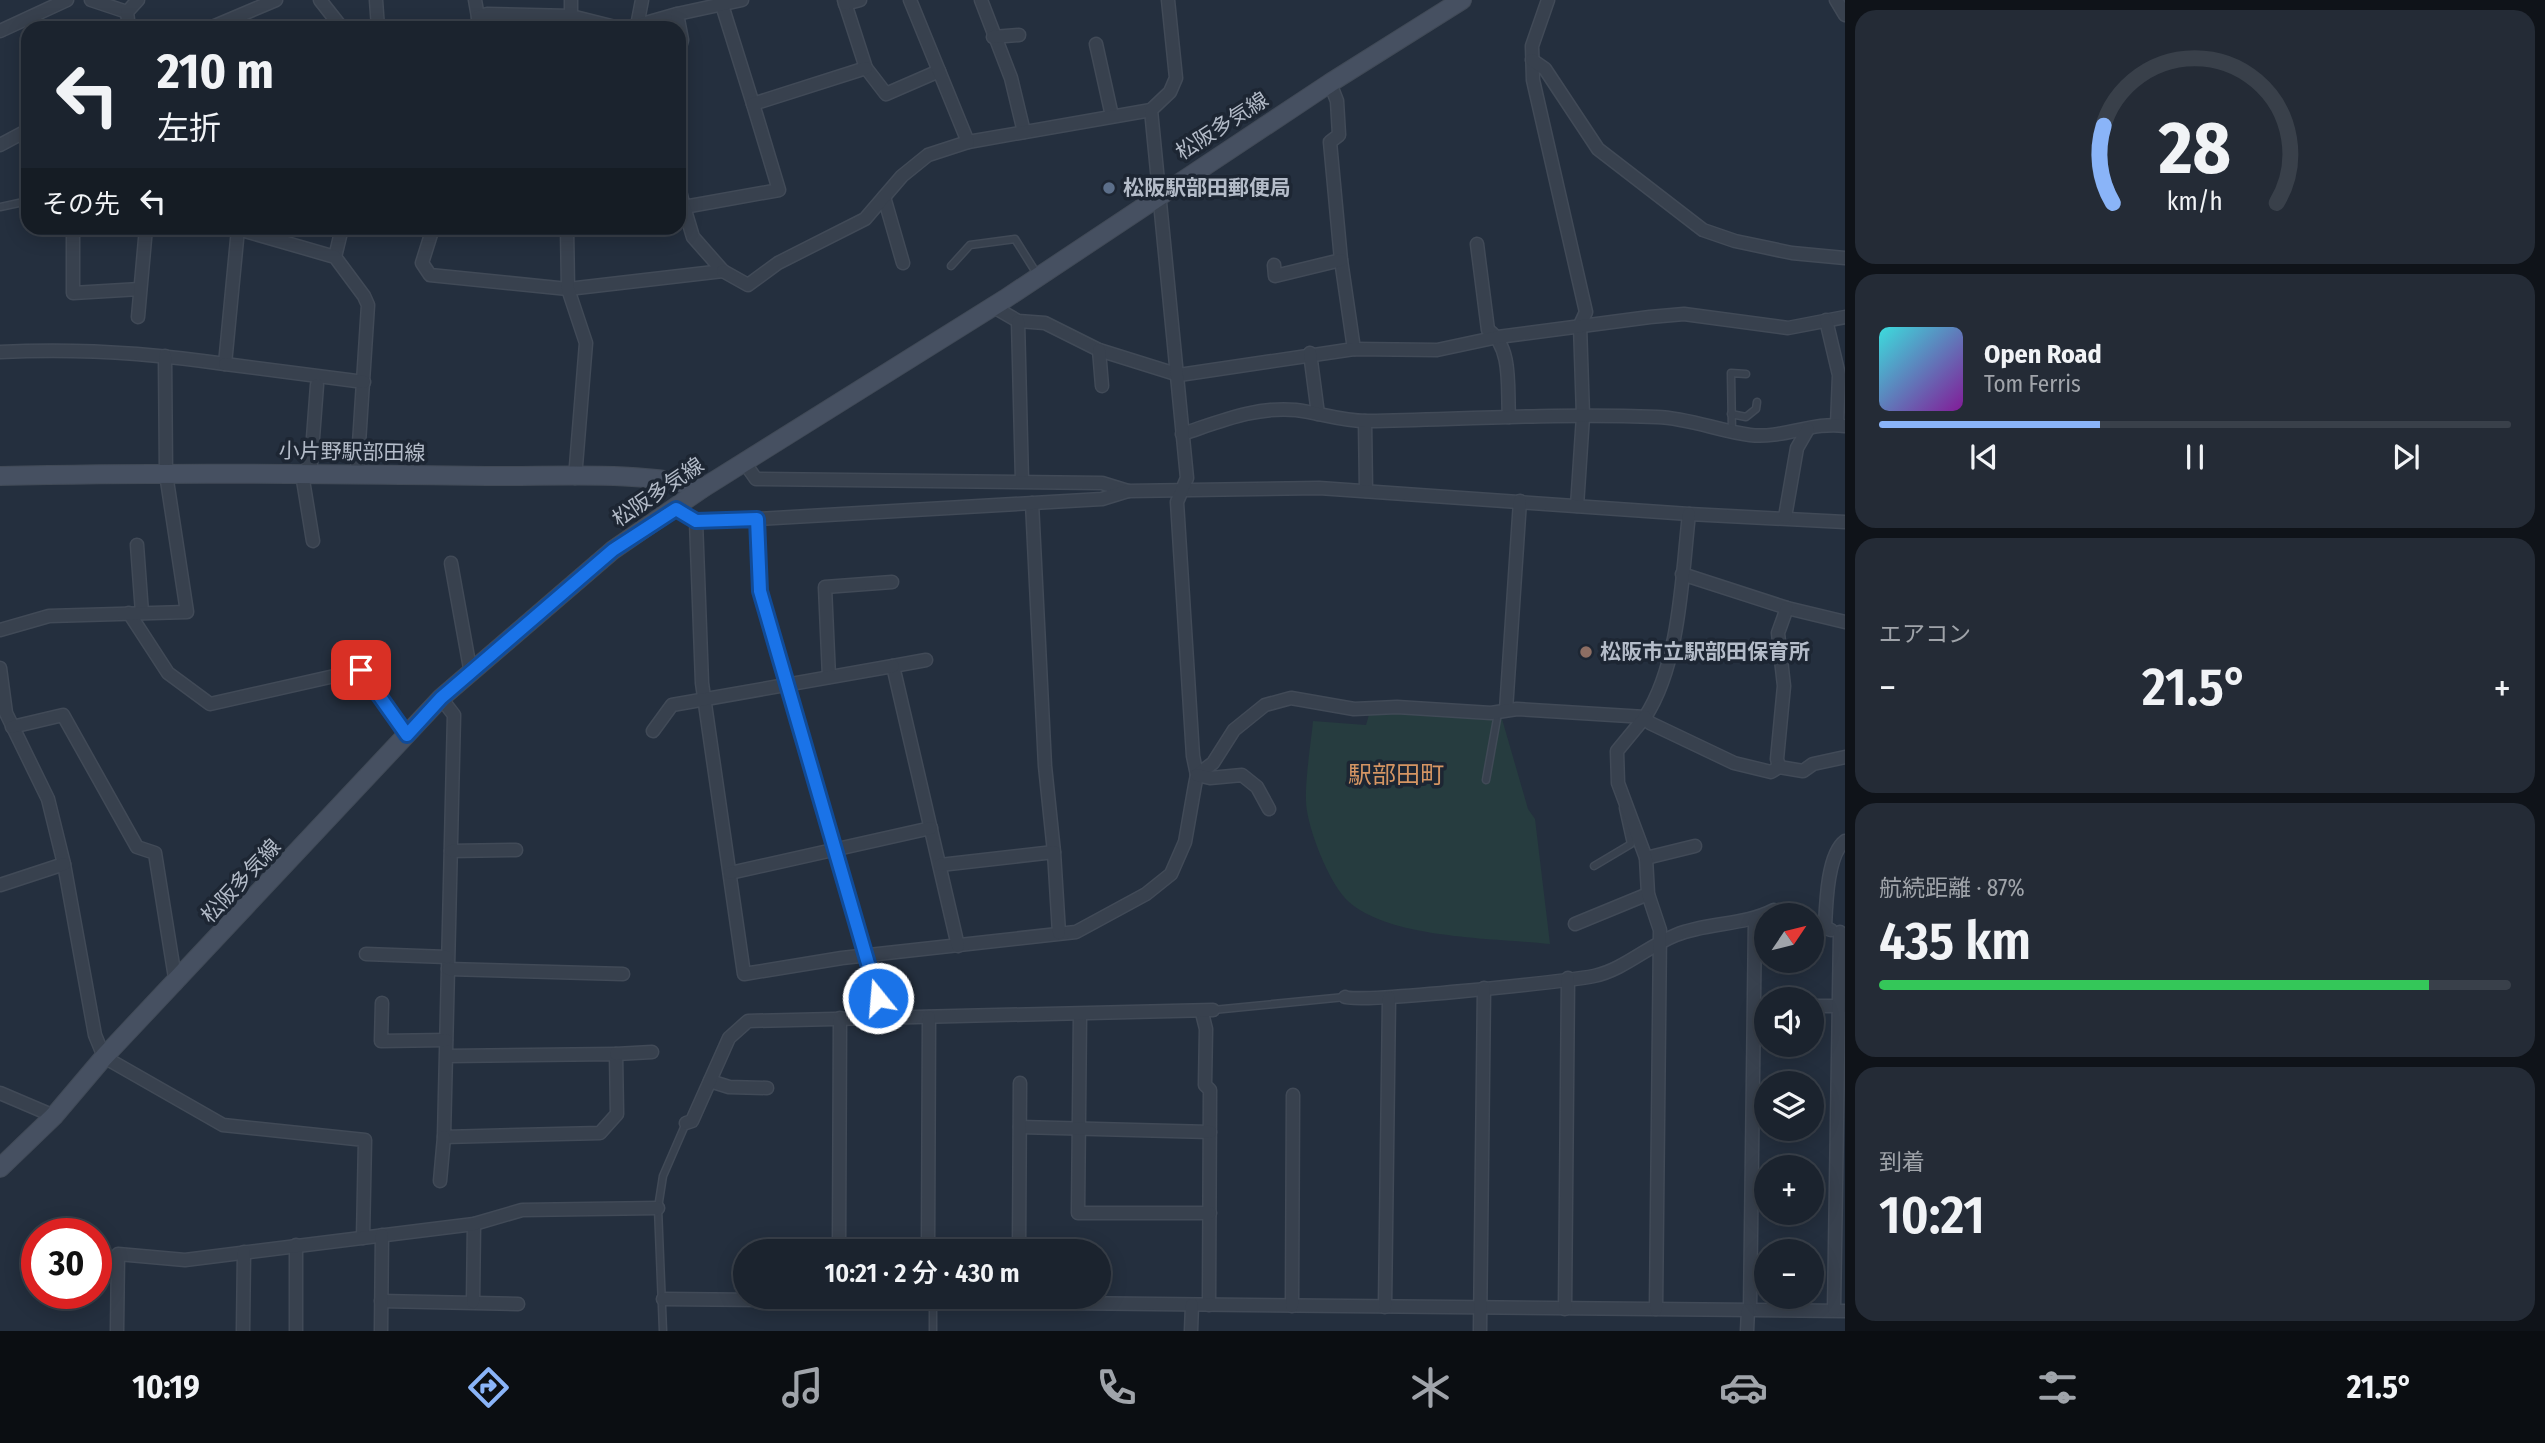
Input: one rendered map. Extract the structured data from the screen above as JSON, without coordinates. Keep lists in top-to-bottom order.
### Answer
{
  "streets": {
    "main road": ["松阪多気線", "小片野駅部田線"]
  },
  "crossings": [
    ["松阪多気線", "小片野駅部田線"]
  ],
  "districts": ["駅部田町"],
  "places": ["松阪駅部田郵便局", "松阪市立駅部田保育所"],
  "north": "top right",
  "page": {
    "turn": ["210 m", "左折"],
    "then": "その先",
    "song": ["Open Road", "Tom Ferris"],
    "tile": [
      "エアコン",
      ["航続距離 · 87%", "435 km"],
      ["到着", "10:21"]
    ],
    "heat": ["−", "21.5°", "+"],
    "map_buttons": ["+", "−"],
    "limit": "30",
    "trip": "10:21 · 2 分 · 430 m",
    "tabs": ["10:19", "21.5°"],
    "gauge": ["28", "km/h"]
  }
}
